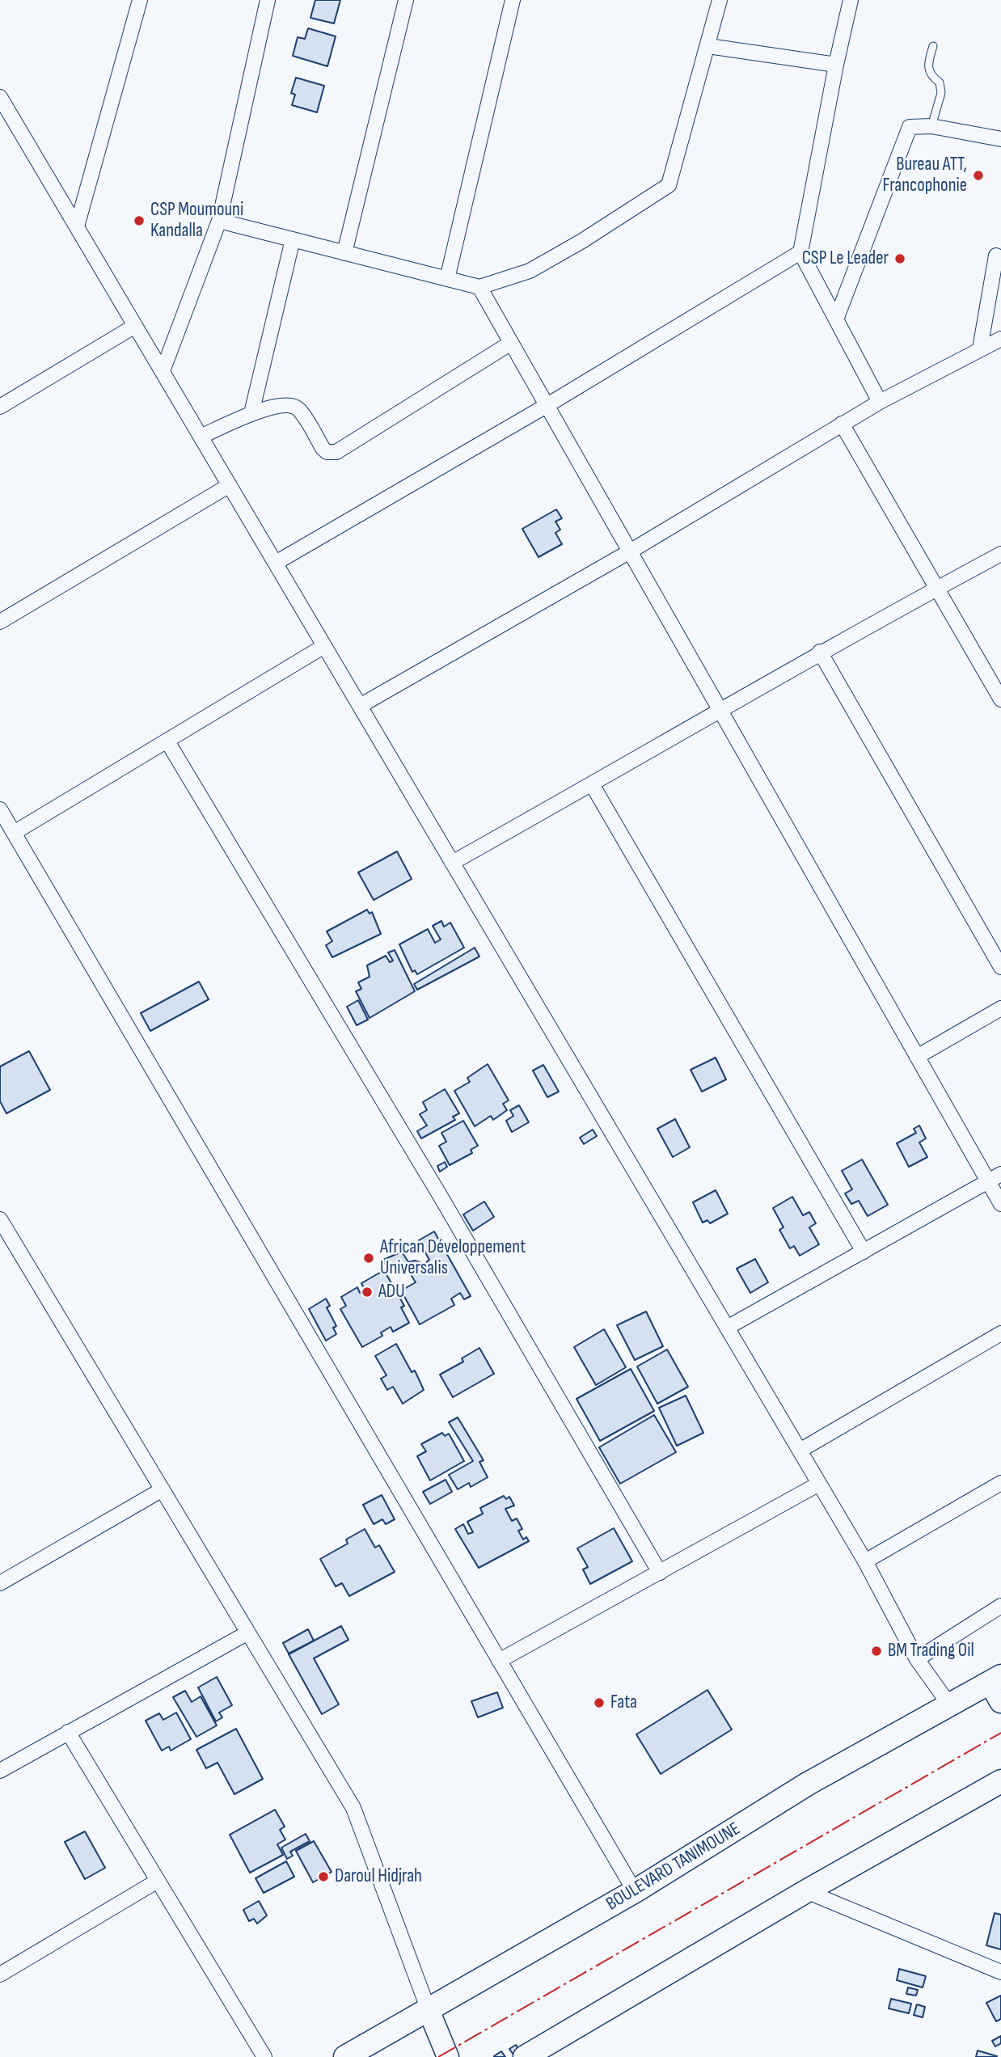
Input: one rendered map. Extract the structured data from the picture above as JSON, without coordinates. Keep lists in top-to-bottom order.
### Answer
{
  "streets": {
    "main road": ["BOULEVARD TANIMOUNE"]
  },
  "places": [
    "Bureau ATT, Francophonie",
    "CSP Moumouni Kandalla",
    "CSP Le Leader",
    "African Développement Universalis",
    "ADU",
    "BM Trading Oil",
    "Fata",
    "Daroul Hidjrah"
  ]
}
